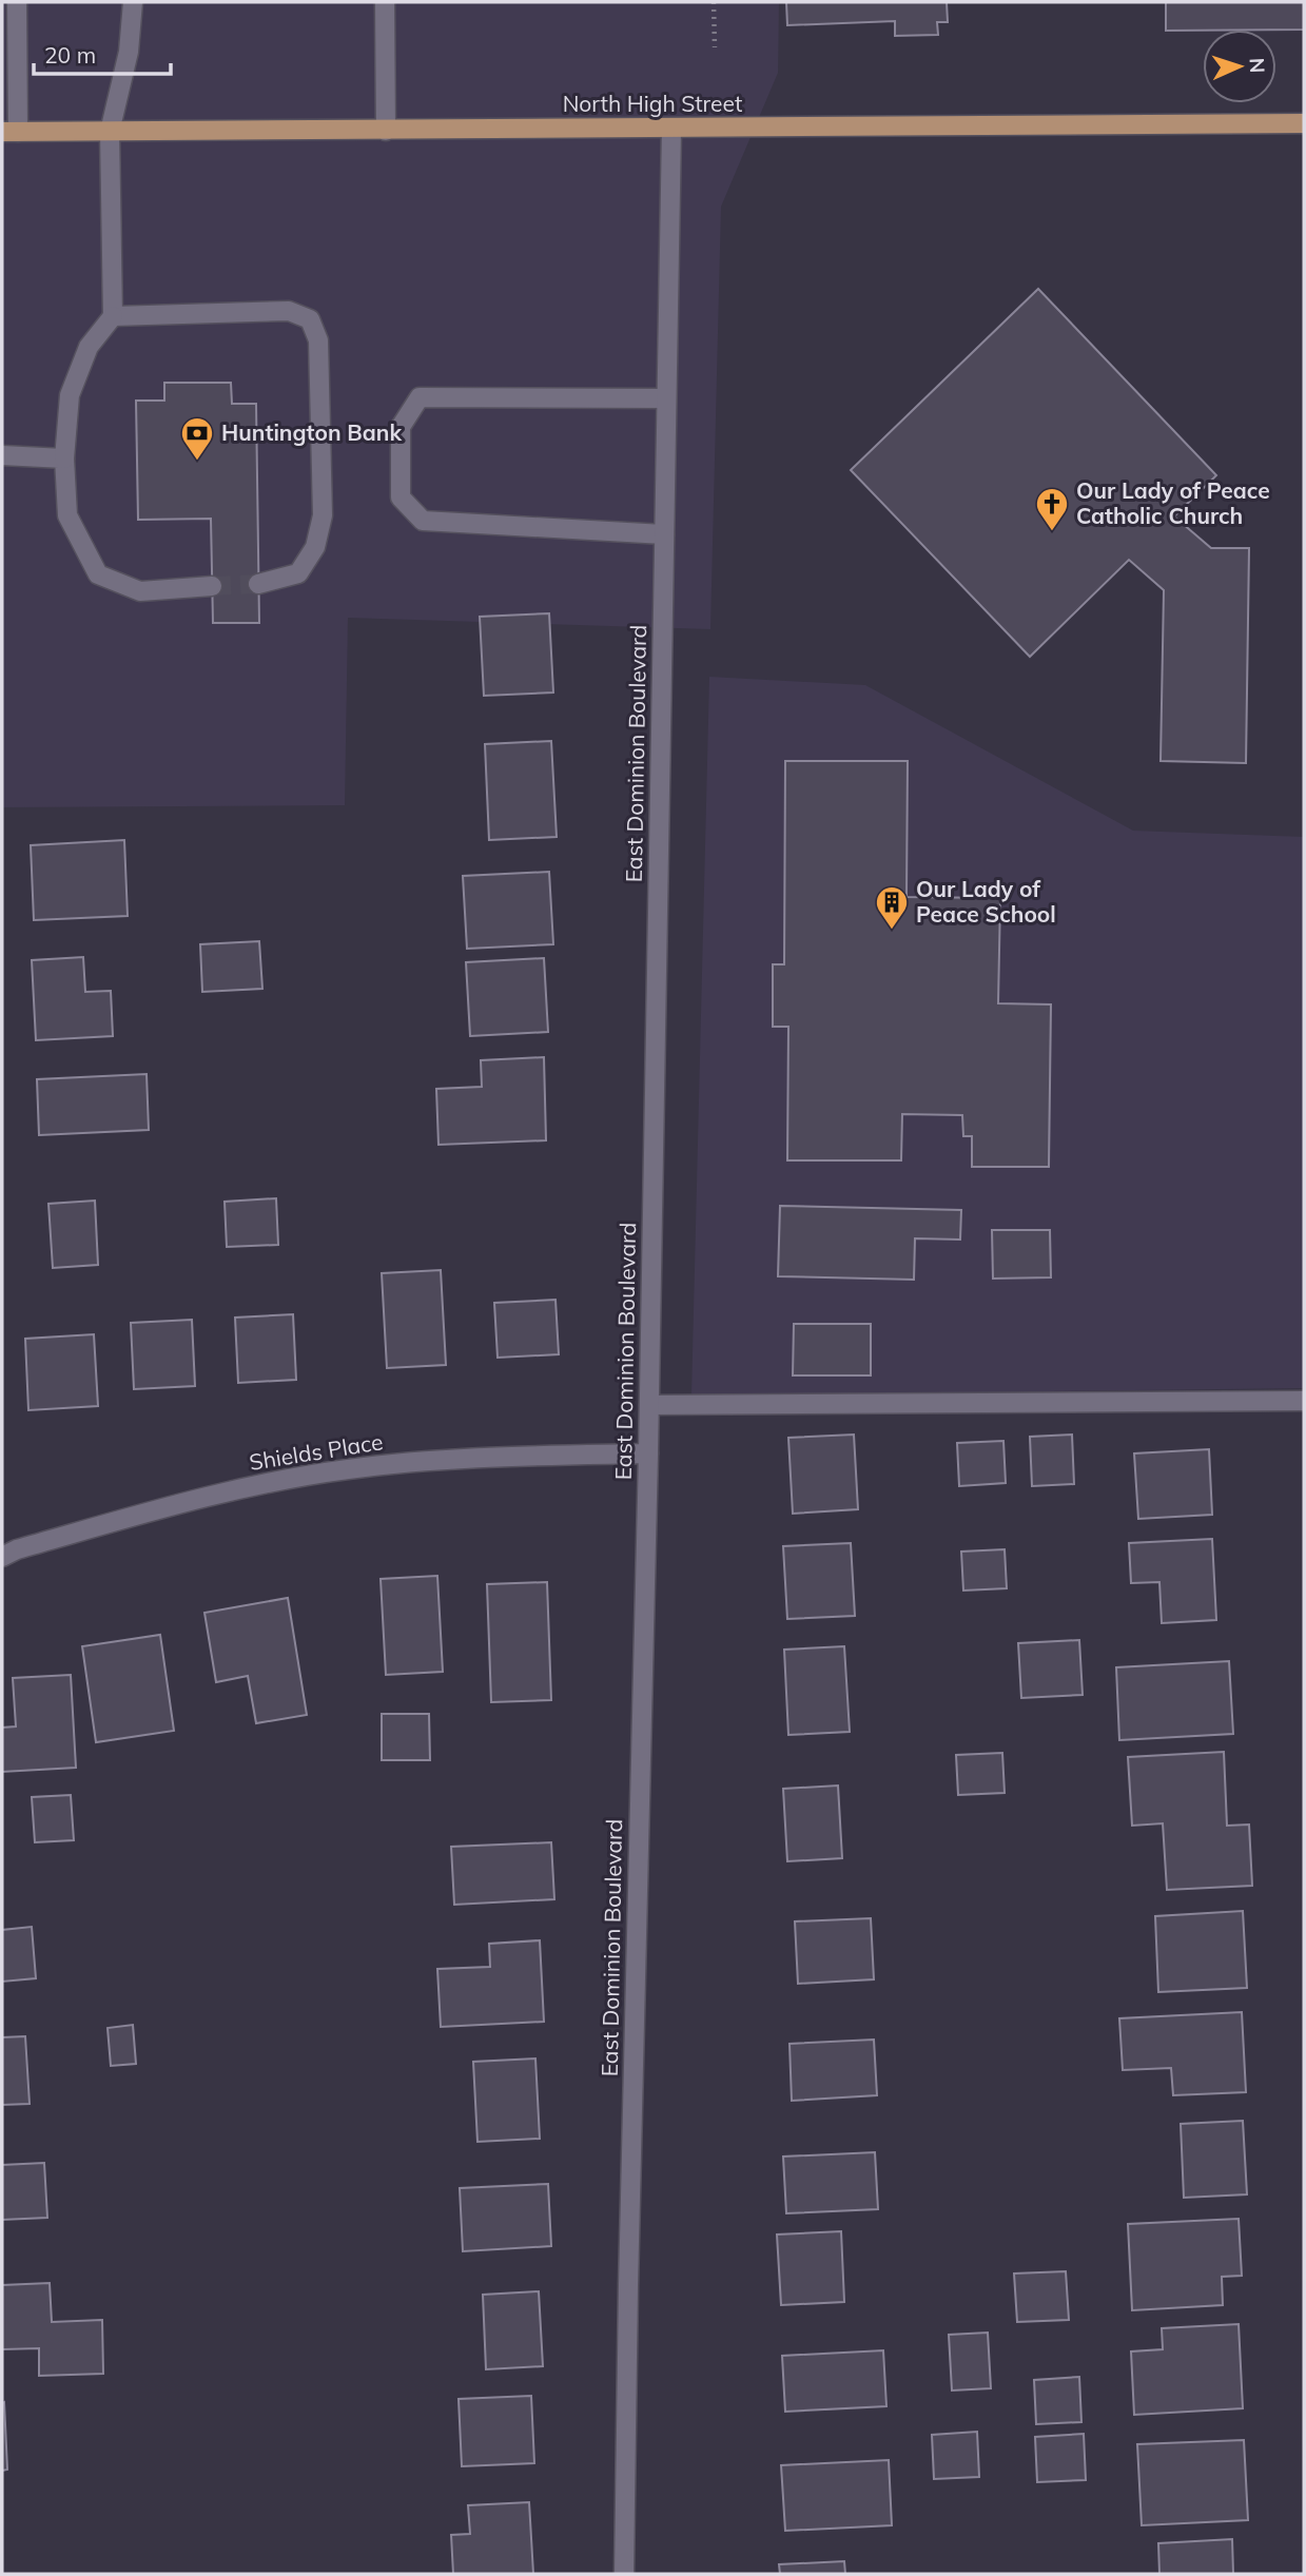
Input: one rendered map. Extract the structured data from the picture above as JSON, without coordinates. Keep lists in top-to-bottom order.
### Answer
{
  "streets": {
    "main road": ["North High Street"],
    "street": ["East Dominion Boulevard", "Shields Place"]
  },
  "crossings": [
    ["North High Street", "East Dominion Boulevard"],
    ["East Dominion Boulevard", "Shields Place"]
  ],
  "places": {
    "bank": ["Huntington Bank"],
    "church": ["Our Lady of Peace Catholic Church"],
    "building": ["Our Lady of Peace School"]
  },
  "scale_bar": "20 m",
  "north": "right"
}
